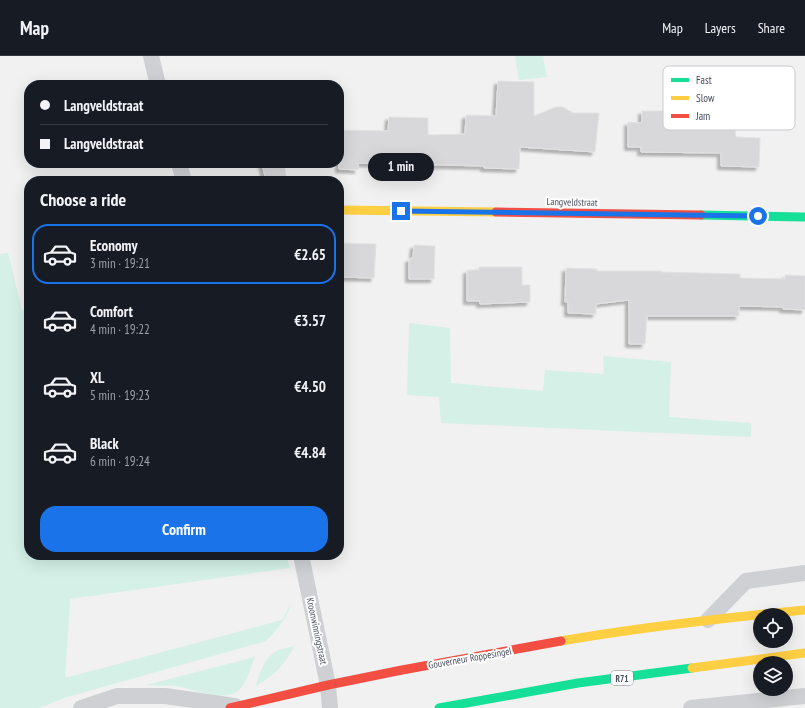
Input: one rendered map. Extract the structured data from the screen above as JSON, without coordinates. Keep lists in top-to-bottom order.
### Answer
{
  "streets": {
    "main road": ["Langveldstraat", "Gouverneur Roppesingel", "R71"],
    "street": ["Kroonwinningstraat"]
  },
  "crossings": [
    ["Kroonwinningstraat", "Gouverneur Roppesingel"]
  ],
  "legend": ["Fast", "Slow", "Jam"],
  "page": {
    "header": "Map",
    "nav": ["Map", "Layers", "Share"],
    "banner": ["Langveldstraat", "Langveldstraat"],
    "bubble": "1 min",
    "heading": "Choose a ride",
    "list": [
      {
        "name": "Economy",
        "note": "3 min · 19:21",
        "value": "€2.65"
      },
      {
        "name": "Comfort",
        "note": "4 min · 19:22",
        "value": "€3.57"
      },
      {
        "name": "XL",
        "note": "5 min · 19:23",
        "value": "€4.50"
      },
      {
        "name": "Black",
        "note": "6 min · 19:24",
        "value": "€4.84"
      }
    ],
    "buttons": "Confirm"
  }
}
